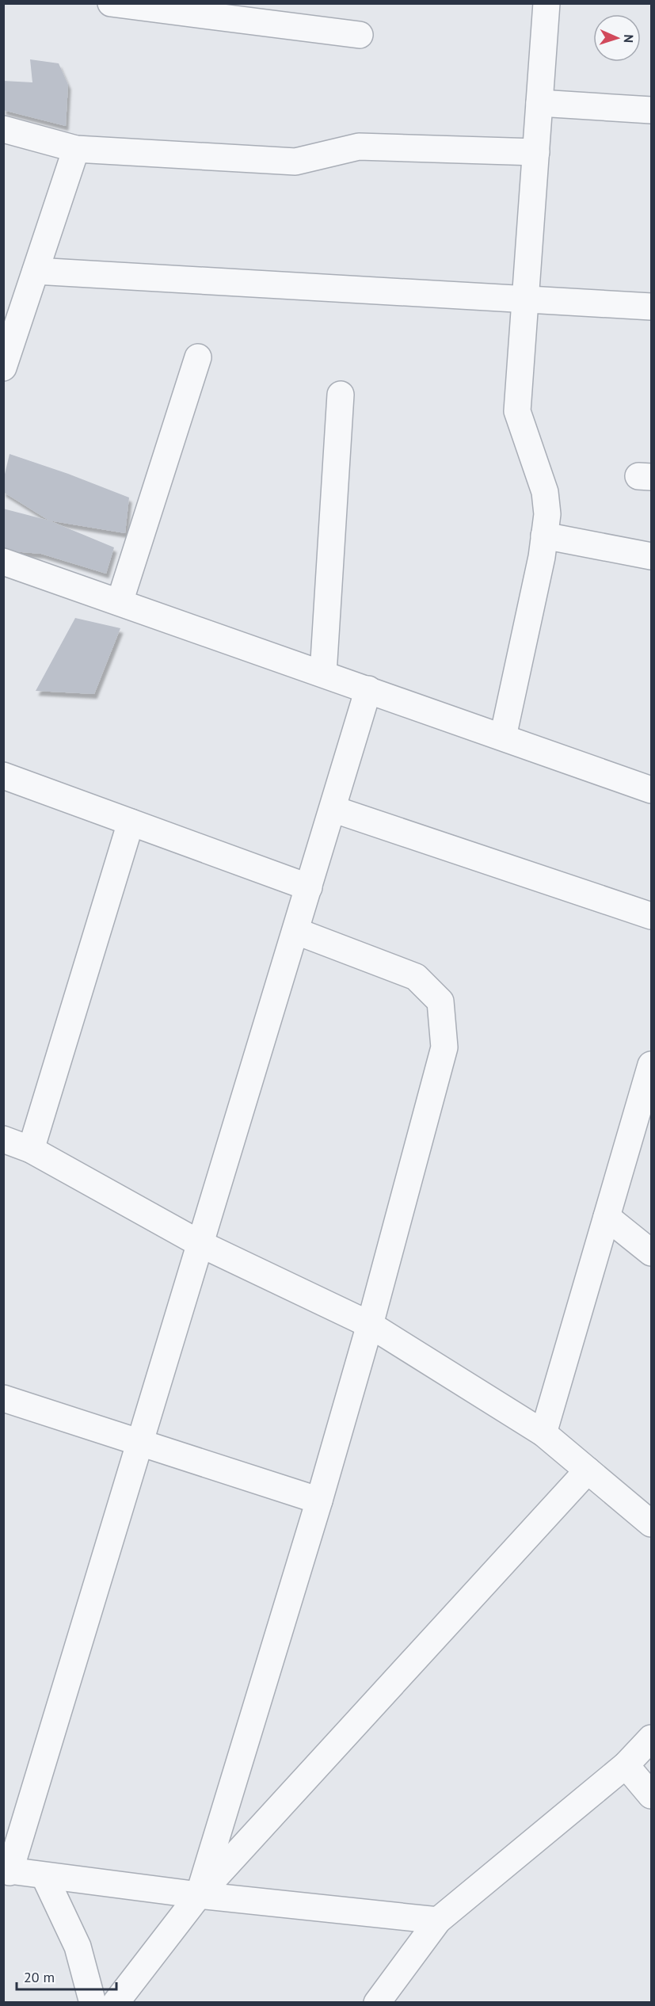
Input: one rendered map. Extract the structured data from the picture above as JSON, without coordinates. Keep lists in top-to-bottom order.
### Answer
{
  "scale_bar": "20 m",
  "north": "right"
}
